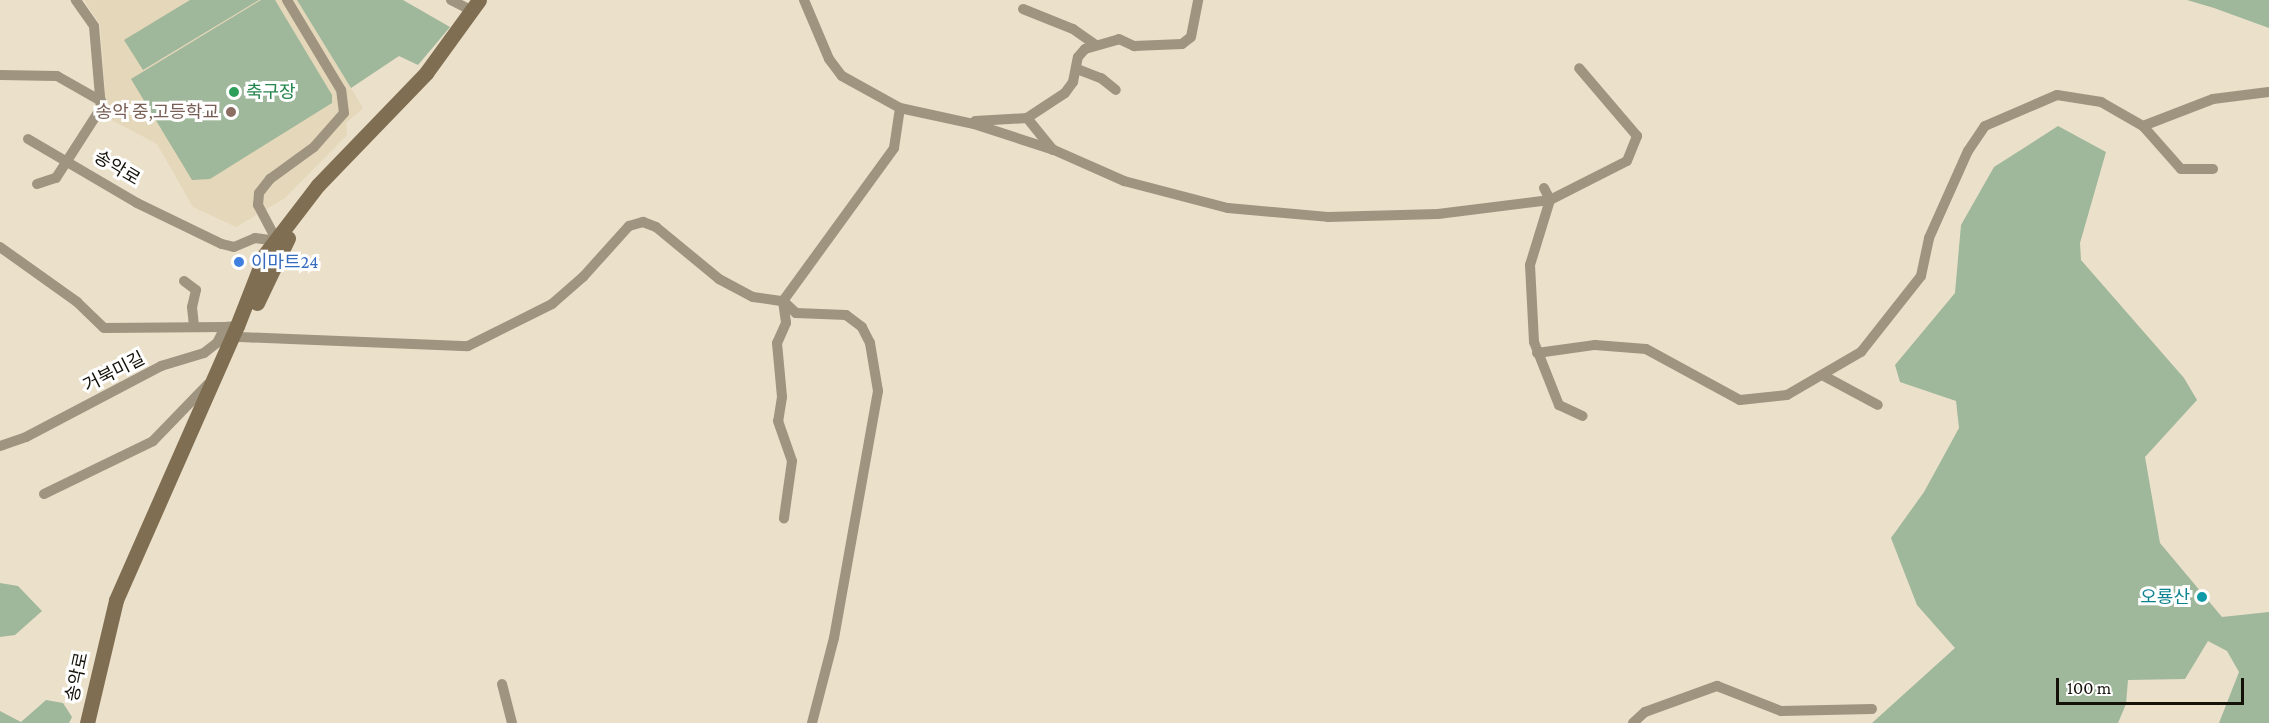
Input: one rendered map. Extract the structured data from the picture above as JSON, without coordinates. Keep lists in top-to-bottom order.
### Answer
{
  "streets": {
    "main road": ["송악로"],
    "street": ["거북미길"]
  },
  "crossings": [
    ["송악로", "거북미길"]
  ],
  "places": [
    "축구장",
    "송악 중,고등학교",
    "이마트24",
    "오룡산"
  ],
  "scale_bar": "100 m"
}
